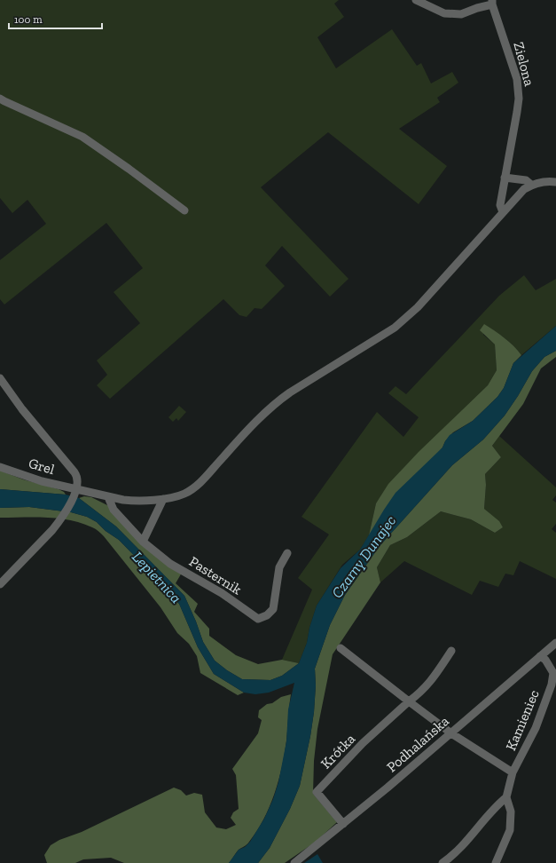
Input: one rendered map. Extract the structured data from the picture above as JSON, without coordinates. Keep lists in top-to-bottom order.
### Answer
{
  "streets": {
    "street": [
      "Zielona",
      "Grel",
      "Pasternik",
      "Kamieniec",
      "Podhalańska",
      "Krótka"
    ]
  },
  "crossings": [
    ["Zielona", "Grel"],
    ["Grel", "Pasternik"],
    ["Kamieniec", "Podhalańska"],
    ["Podhalańska", "Krótka"]
  ],
  "water": ["Czarny Dunajec", "Lepietnica"],
  "scale_bar": "100 m"
}
